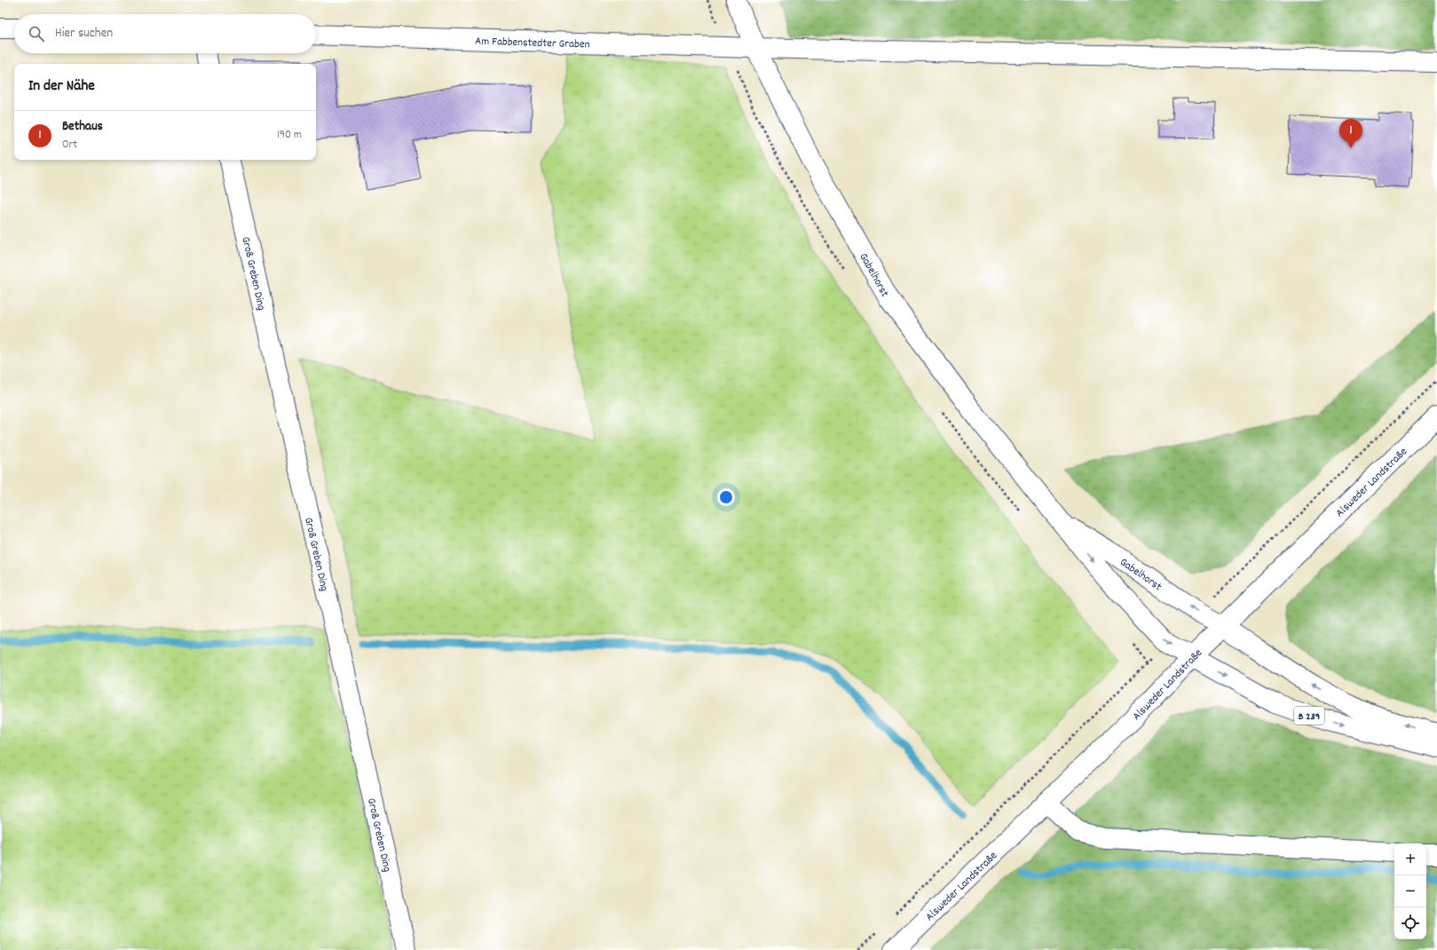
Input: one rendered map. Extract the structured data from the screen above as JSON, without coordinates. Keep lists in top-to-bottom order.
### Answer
{
  "streets": {
    "street": [
      "Am Fabbenstedter Graben",
      "Groß Greben Ding",
      "Gabelhorst",
      "Alsweder Landstraße",
      "B 239"
    ]
  },
  "crossings": [
    ["Am Fabbenstedter Graben", "Gabelhorst"],
    ["Gabelhorst", "Alsweder Landstraße"],
    ["Gabelhorst", "B 239"],
    ["Alsweder Landstraße", "B 239"]
  ],
  "page": {
    "search": "Hier suchen",
    "heading": "In der Nähe",
    "list": [
      {
        "mark": "1",
        "name": "Bethaus",
        "note": "Ort",
        "value": "190 m"
      }
    ],
    "pins": "1",
    "map_buttons": ["+", "−"]
  }
}
